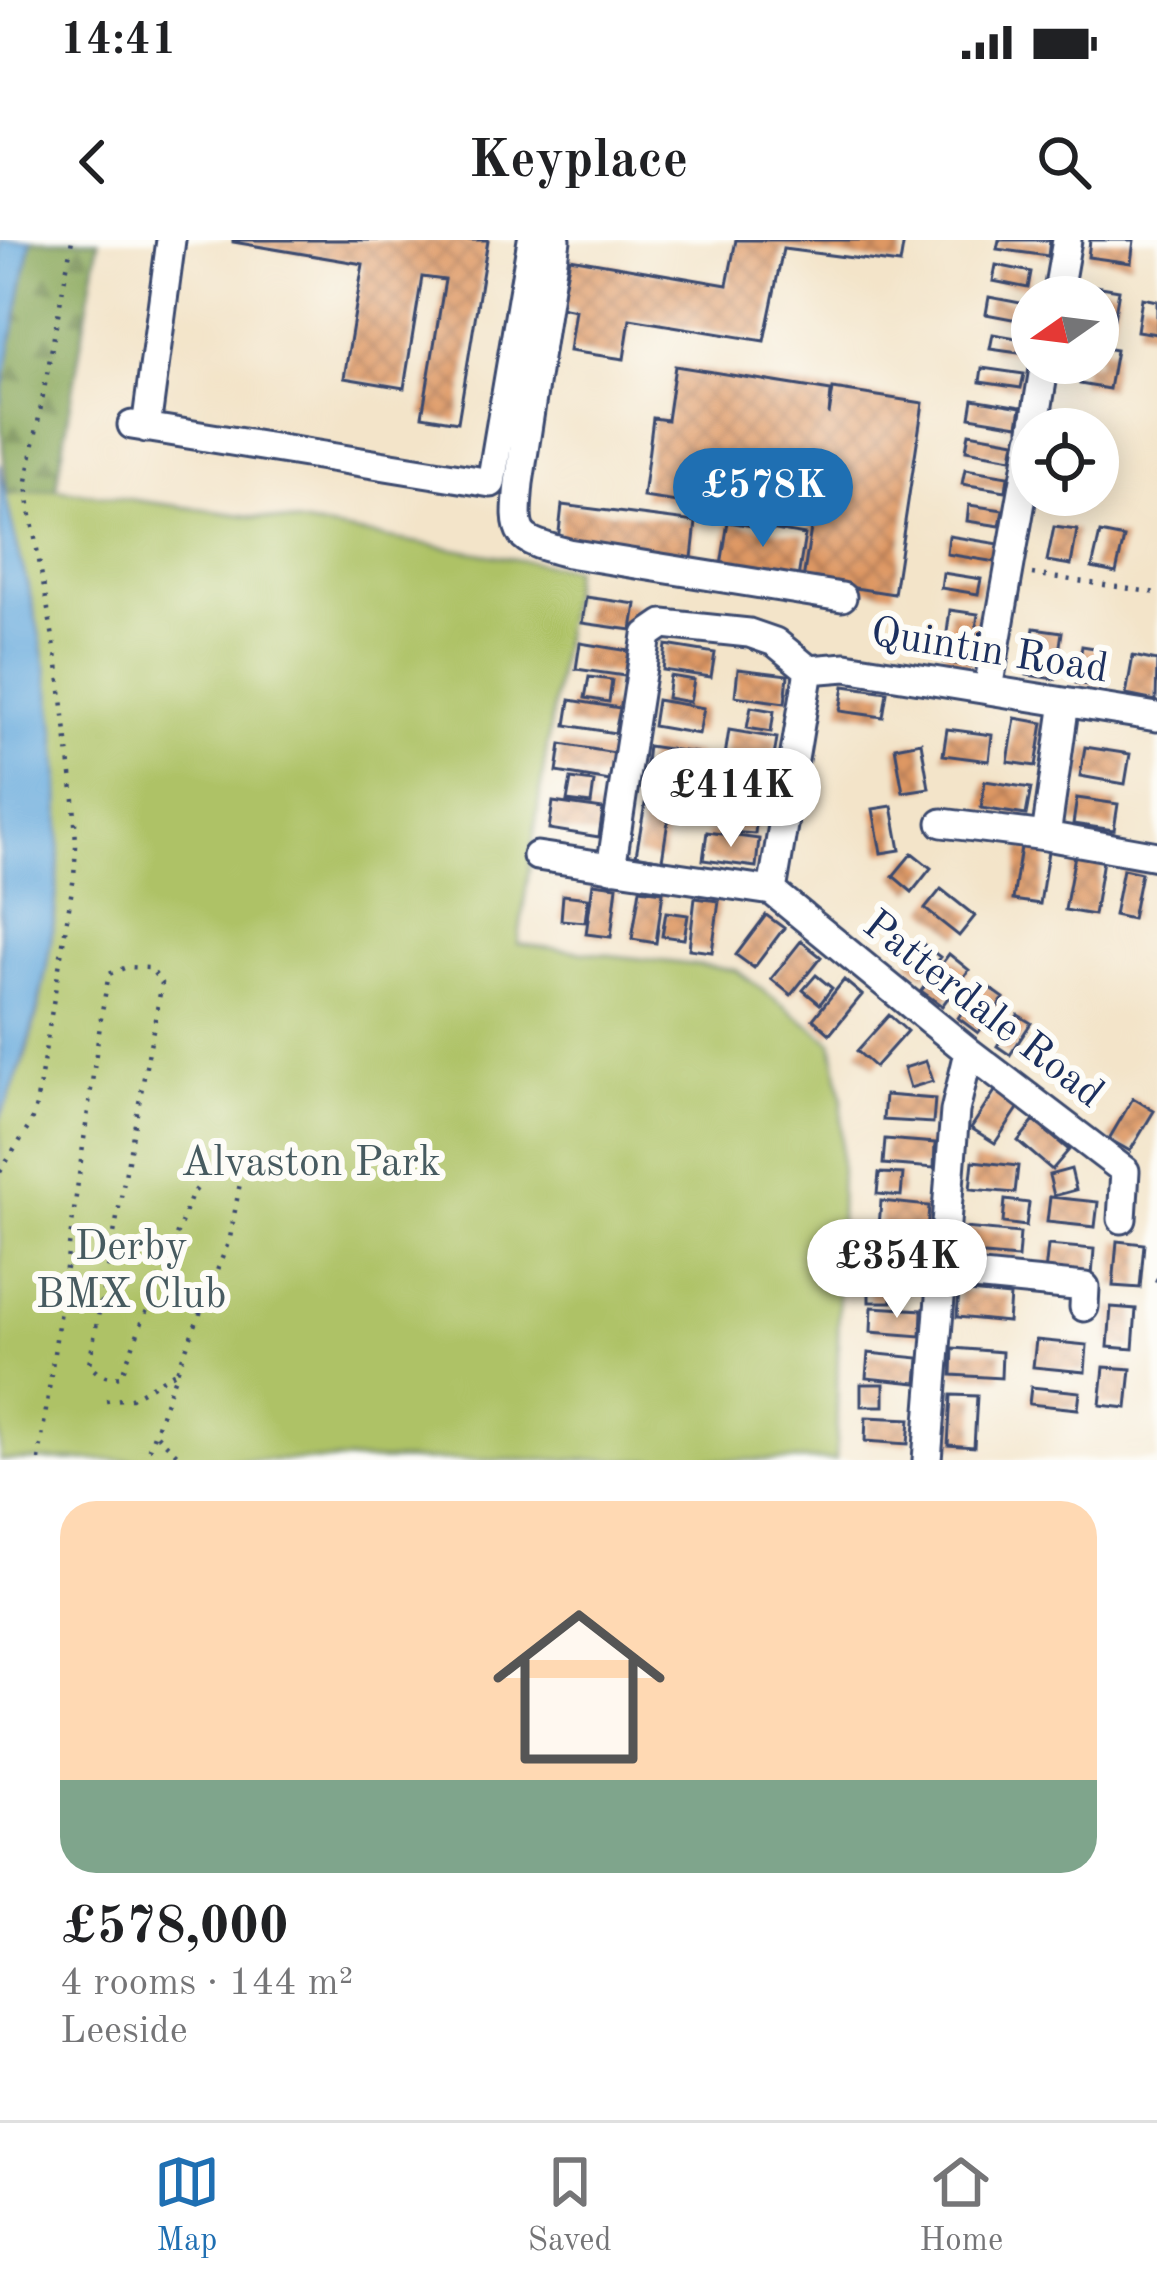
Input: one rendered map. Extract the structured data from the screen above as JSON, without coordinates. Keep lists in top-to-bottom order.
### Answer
{
  "streets": {
    "street": ["Quintin Road", "Patterdale Road"]
  },
  "parks": ["Alvaston Park", "Derby BMX Club"],
  "north": "left",
  "page": {
    "status": "14:41",
    "header": "Keyplace",
    "price": ["£578K", "£414K", "£354K"],
    "list": [
      {
        "name": "£578,000",
        "note": "4 rooms · 144 m² · Leeside"
      }
    ],
    "tabs": ["Map", "Saved", "Home"]
  }
}
